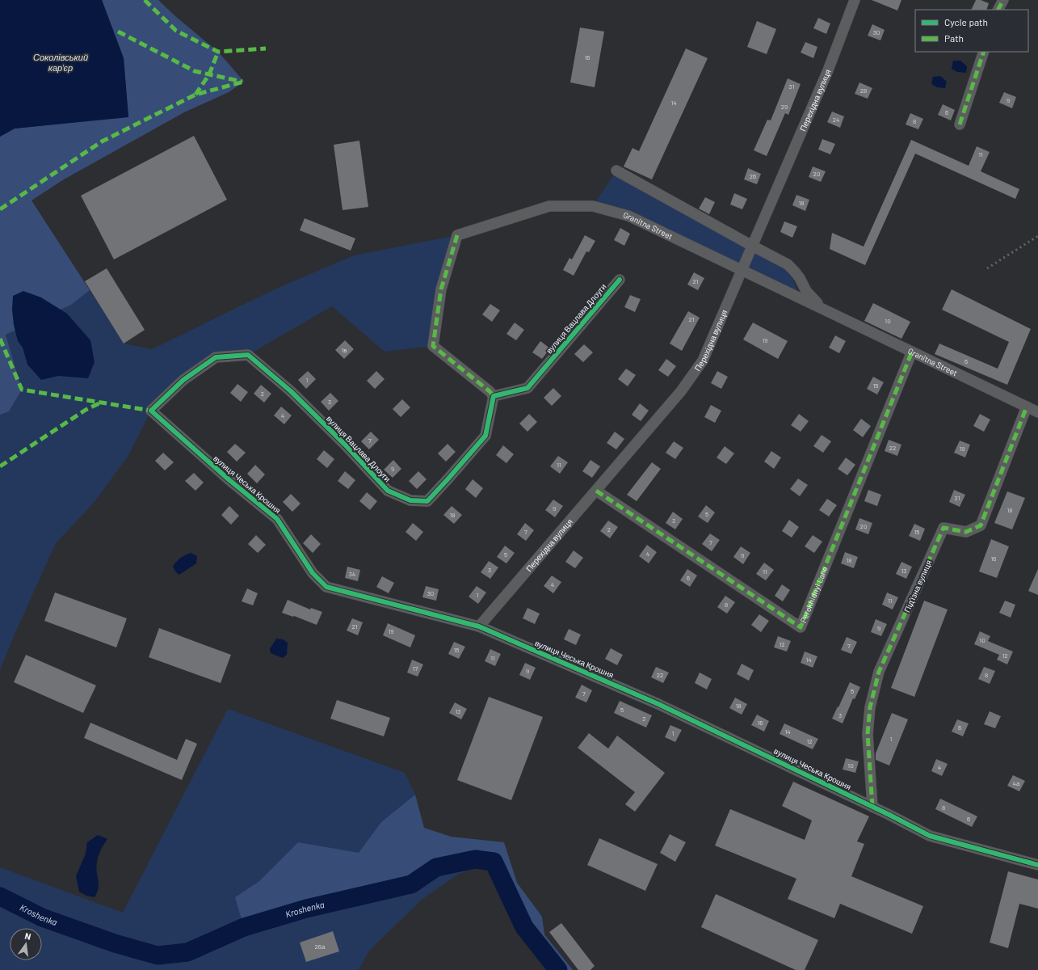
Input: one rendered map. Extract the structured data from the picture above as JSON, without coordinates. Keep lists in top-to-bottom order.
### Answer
{
  "streets": {
    "street": [
      "Перехідна вулиця",
      "Granitna Street",
      "вулиця Вацлава Длоуги",
      "вулиця Чеська Крошня",
      "Підʼїзна вулиця",
      "Perekhidnyi Lane"
    ]
  },
  "crossings": [
    ["Перехідна вулиця", "Granitna Street"],
    ["Перехідна вулиця", "вулиця Чеська Крошня"],
    ["Перехідна вулиця", "Perekhidnyi Lane"],
    ["Granitna Street", "вулиця Вацлава Длоуги"],
    ["Granitna Street", "Підʼїзна вулиця"],
    ["Granitna Street", "Perekhidnyi Lane"],
    ["вулиця Вацлава Длоуги", "вулиця Чеська Крошня"],
    ["вулиця Чеська Крошня", "Підʼїзна вулиця"]
  ],
  "water": ["Соколівський кар'єр", "Kroshenka"],
  "house_numbers": [
    "30",
    "16",
    "31",
    "28",
    "9",
    "14",
    "29",
    "6",
    "24",
    "8",
    "11",
    "20",
    "26",
    "18",
    "21",
    "21",
    "10",
    "19",
    "1в",
    "6",
    "1",
    "15",
    "2",
    "3",
    "4",
    "7",
    "22",
    "19",
    "11",
    "9",
    "21",
    "9",
    "18",
    "5",
    "18",
    "3",
    "20",
    "2",
    "7",
    "15",
    "7",
    "4",
    "5",
    "9",
    "16",
    "18",
    "3",
    "13",
    "11",
    "34",
    "6",
    "4",
    "30",
    "1",
    "11",
    "8",
    "21",
    "9",
    "19",
    "10",
    "12",
    "7",
    "15",
    "12",
    "11",
    "14",
    "17",
    "9",
    "22",
    "8",
    "5",
    "7",
    "18",
    "5",
    "13",
    "3",
    "3",
    "16",
    "6",
    "14",
    "1",
    "1",
    "12",
    "10",
    "4",
    "4а",
    "8",
    "6",
    "26а"
  ],
  "legend": ["Cycle path", "Path"],
  "north": "top"
}
